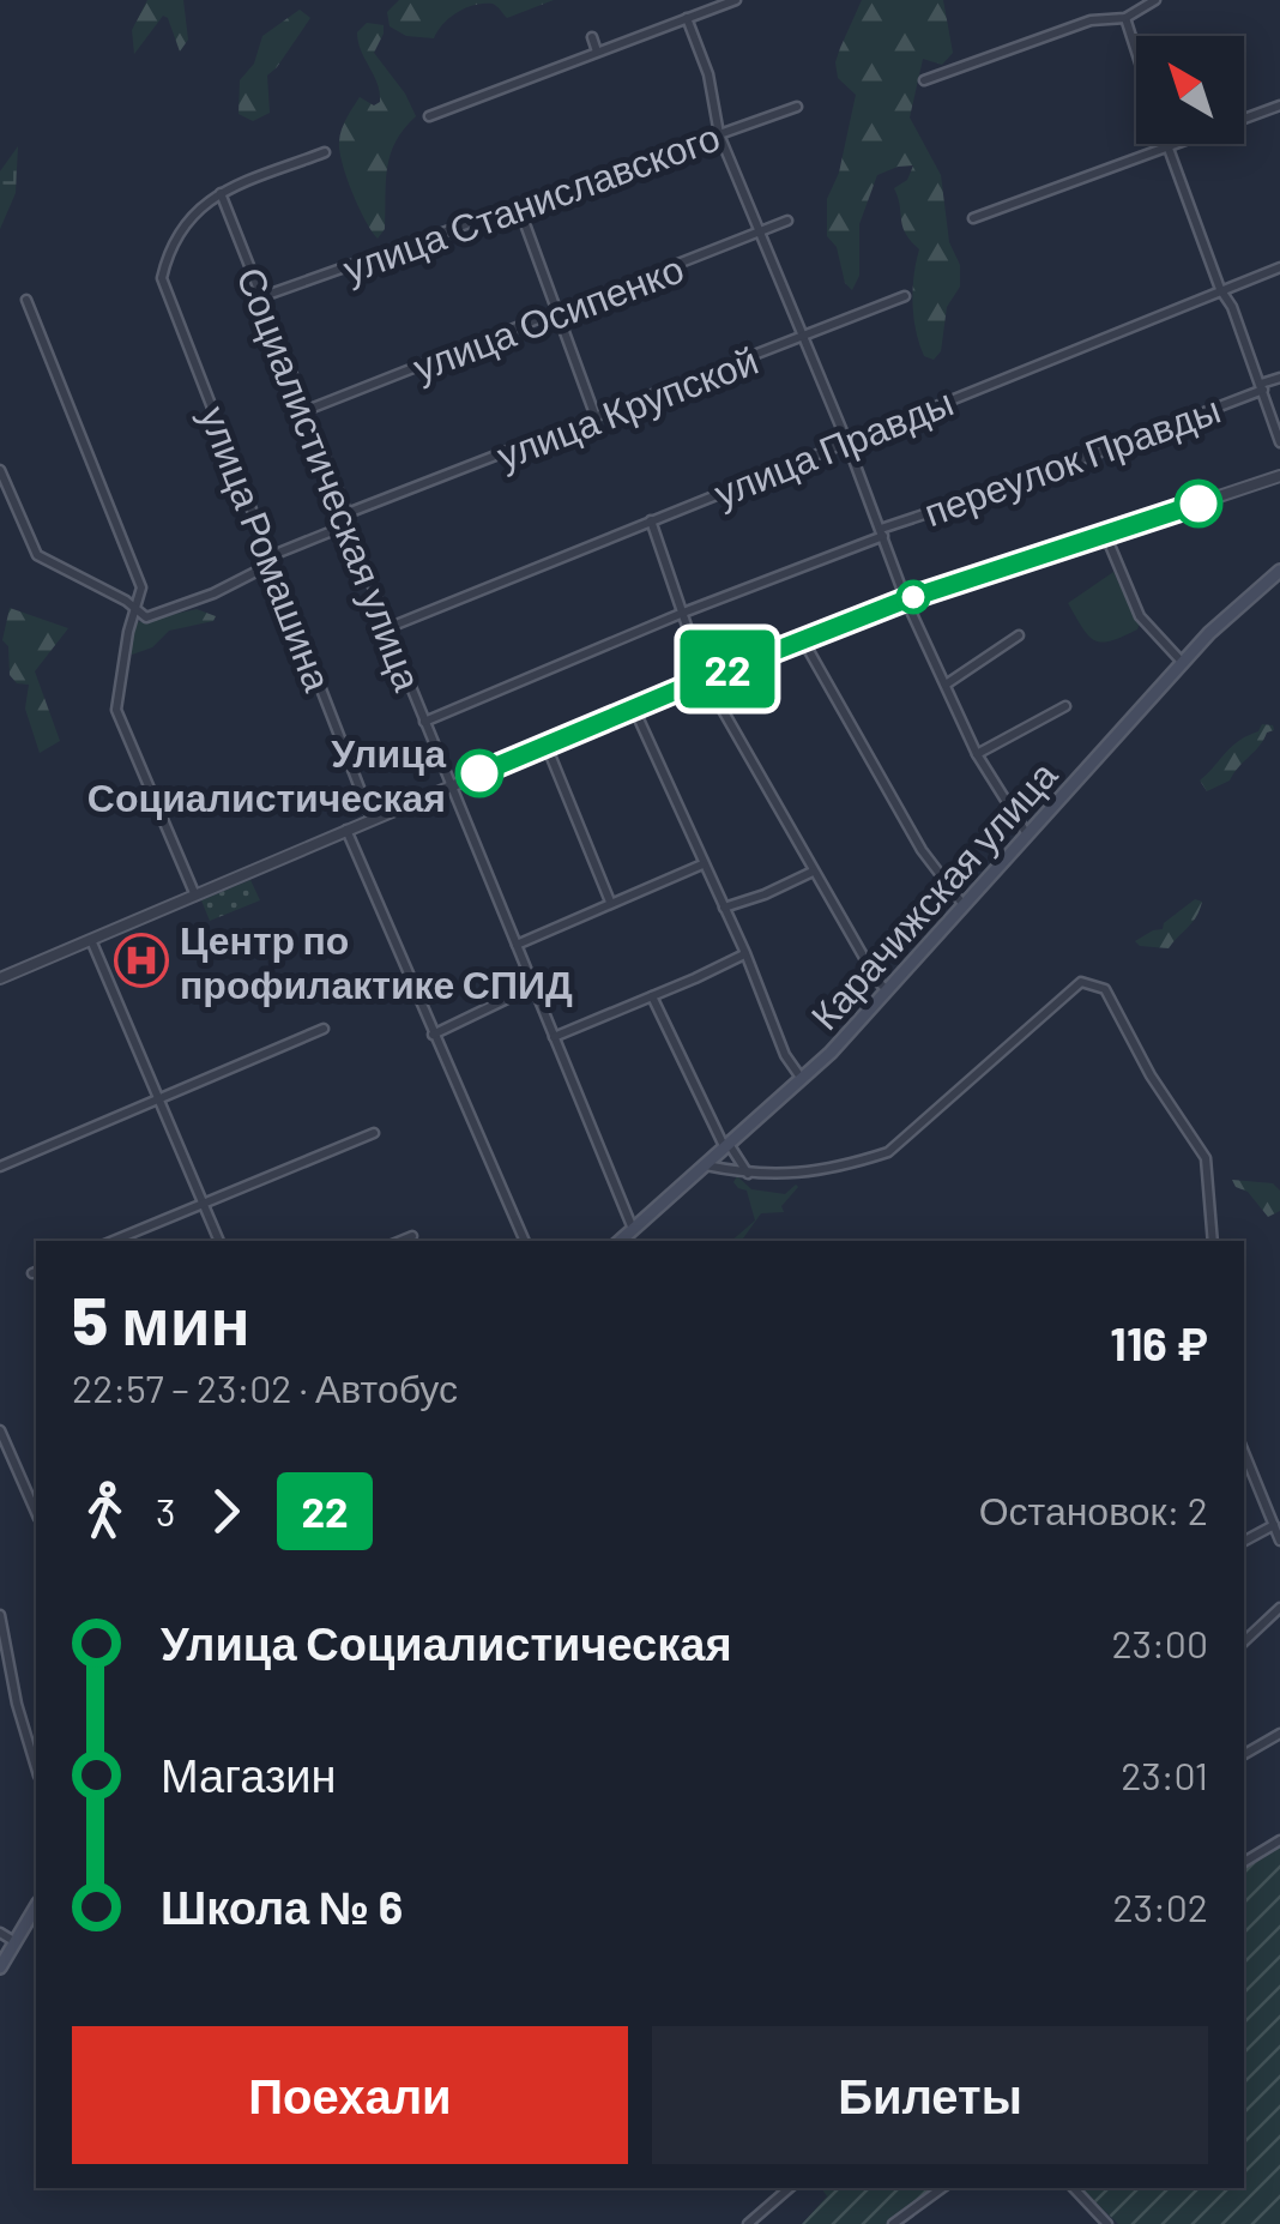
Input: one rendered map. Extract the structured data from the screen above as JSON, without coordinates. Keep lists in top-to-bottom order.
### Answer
{
  "streets": {
    "main road": ["Карачижская улица"],
    "street": [
      "улица Станиславского",
      "улица Осипенко",
      "улица Крупской",
      "улица Правды",
      "переулок Правды",
      "Социалистическая улица",
      "улица Ромашина"
    ]
  },
  "crossings": [
    ["улица Станиславского", "Социалистическая улица"],
    ["улица Осипенко", "Социалистическая улица"],
    ["улица Крупской", "Социалистическая улица"],
    ["улица Крупской", "улица Ромашина"],
    ["улица Правды", "Социалистическая улица"],
    ["переулок Правды", "Социалистическая улица"],
    ["Социалистическая улица", "улица Ромашина"],
    ["Социалистическая улица", "Карачижская улица"]
  ],
  "places": {
    "other": ["Улица Социалистическая"],
    "hospital": ["Центр по профилактике СПИД"]
  },
  "lines": ["bus line 22"],
  "north": "top left",
  "page": {
    "on_map": "22",
    "heading": ["5 мин", "22:57 – 23:02 · Автобус", "116 ₽"],
    "legs": ["3", "22", "Остановок: 2"],
    "list": [
      {
        "name": "Улица Социалистическая",
        "value": "23:00"
      },
      {
        "name": "Магазин",
        "value": "23:01"
      },
      {
        "name": "Школа № 6",
        "value": "23:02"
      }
    ],
    "buttons": ["Поехали", "Билеты"]
  }
}
